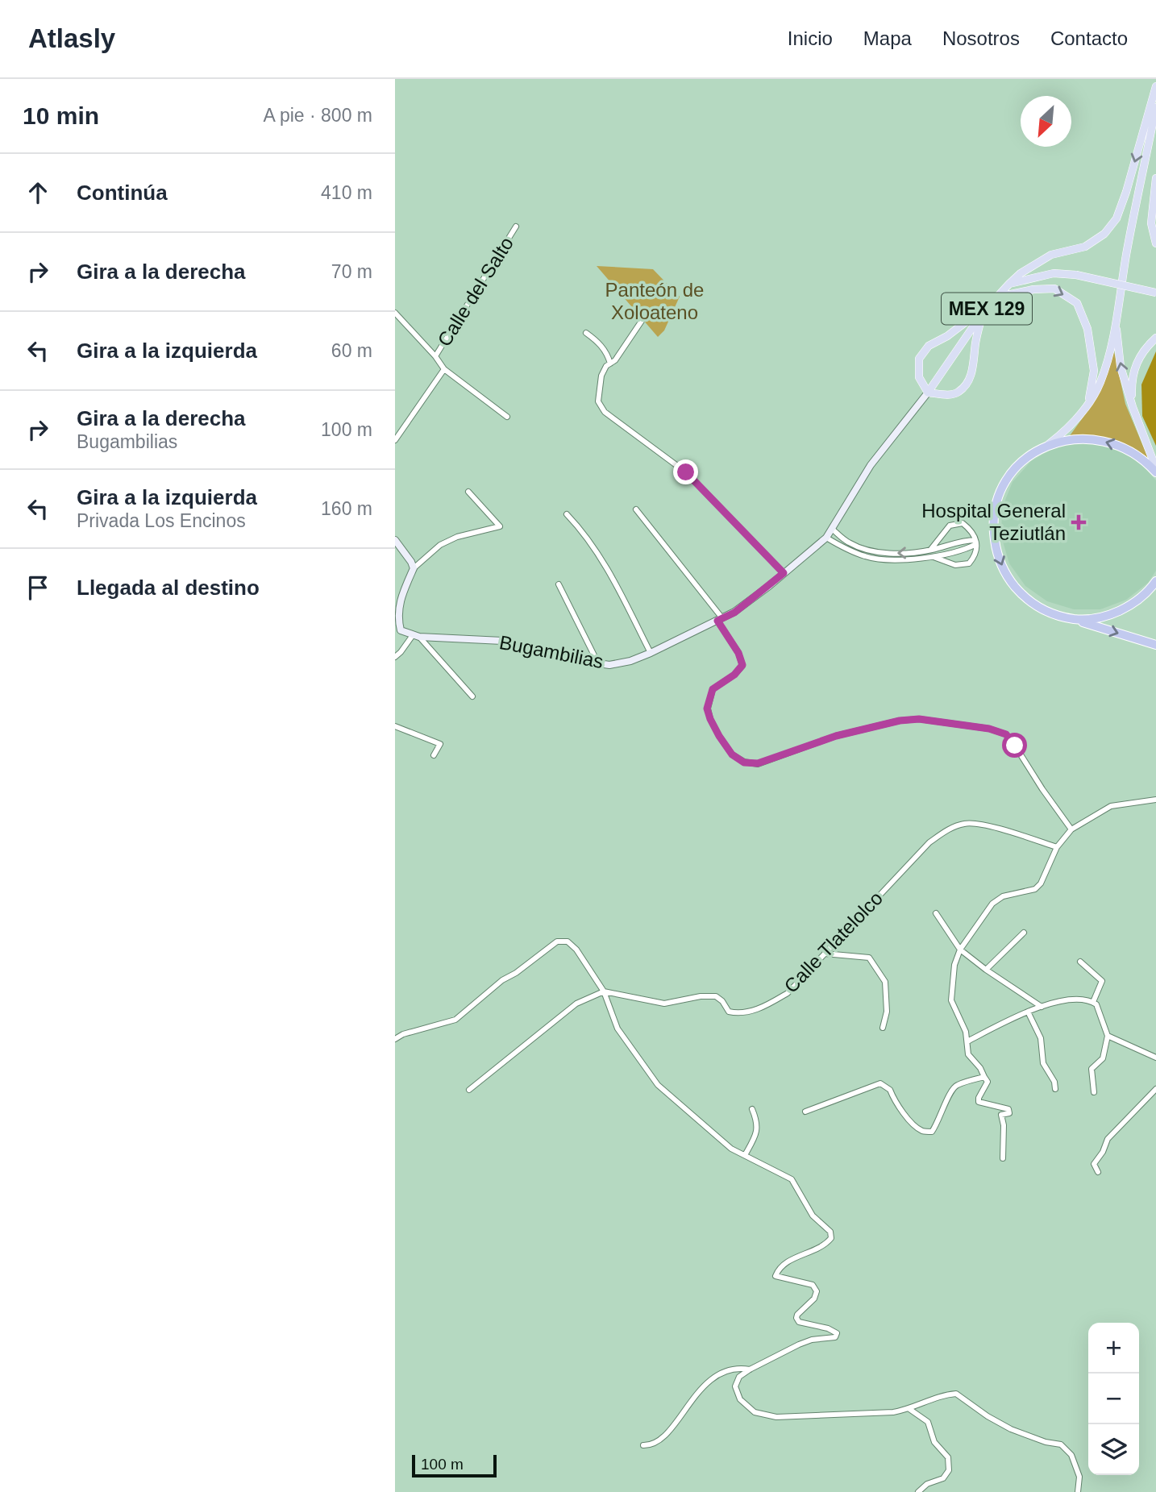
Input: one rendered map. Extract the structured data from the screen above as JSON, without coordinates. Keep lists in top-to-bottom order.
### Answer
{
  "streets": {
    "main road": ["MEX 129", "Bugambilias"],
    "street": ["Calle del Salto", "Calle Tlatelolco"]
  },
  "crossings": [
    ["MEX 129", "Bugambilias"]
  ],
  "parks": ["Panteón de Xoloateno"],
  "places": {
    "health": ["Hospital General Teziutlán"]
  },
  "scale_bar": "100 m",
  "north": "bottom left",
  "page": {
    "header": "Atlasly",
    "nav": [
      "Inicio",
      "Mapa",
      "Nosotros",
      "Contacto"
    ],
    "heading": ["10 min", "A pie · 800 m"],
    "list": [
      ["Continúa", "410 m"],
      ["Gira a la derecha", "70 m"],
      ["Gira a la izquierda", "60 m"],
      ["Gira a la derecha", "Bugambilias", "100 m"],
      ["Gira a la izquierda", "Privada Los Encinos", "160 m"],
      "Llegada al destino"
    ],
    "map_buttons": ["+", "−"],
    "scale": "100 m"
  }
}
